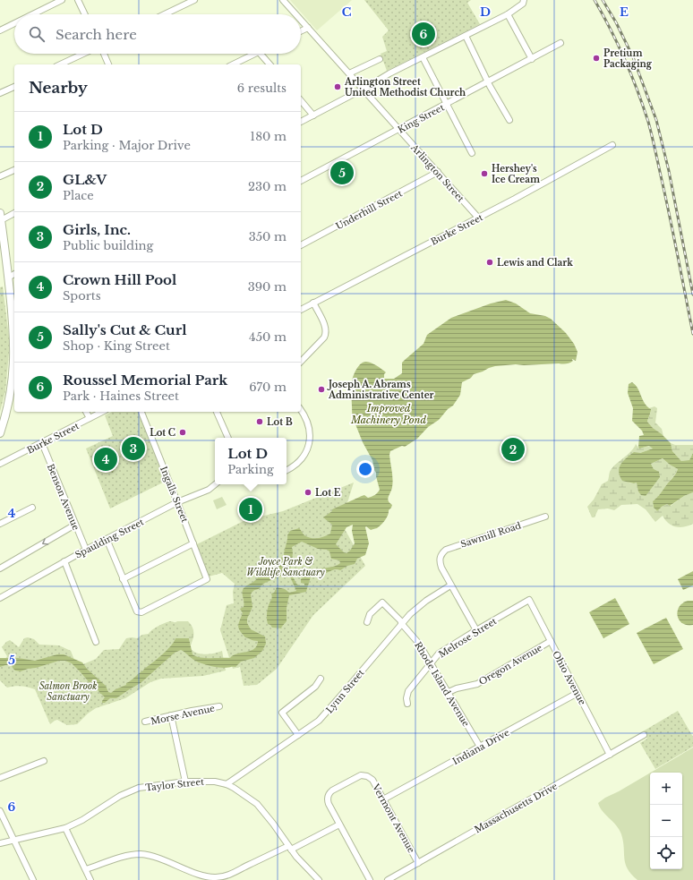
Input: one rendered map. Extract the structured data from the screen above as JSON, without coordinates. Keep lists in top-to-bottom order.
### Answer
{
  "streets": {
    "street": [
      "King Street",
      "Arlington Street",
      "Underhill Street",
      "Burke Street",
      "Ingalls Street",
      "Benson Avenue",
      "Sawmill Road",
      "Spaulding Street",
      "Melrose Street",
      "Oregon Avenue",
      "Ohio Avenue",
      "Rhode Island Avenue",
      "Lynn Street",
      "Morse Avenue",
      "Indiana Drive",
      "Taylor Street",
      "Massachusetts Drive",
      "Vermont Avenue"
    ]
  },
  "crossings": [
    ["King Street", "Arlington Street"],
    ["Arlington Street", "Underhill Street"],
    ["Arlington Street", "Burke Street"],
    ["Burke Street", "Benson Avenue"],
    ["Ingalls Street", "Spaulding Street"],
    ["Benson Avenue", "Spaulding Street"],
    ["Sawmill Road", "Lynn Street"],
    ["Melrose Street", "Ohio Avenue"],
    ["Melrose Street", "Rhode Island Avenue"],
    ["Oregon Avenue", "Ohio Avenue"],
    ["Oregon Avenue", "Rhode Island Avenue"],
    ["Ohio Avenue", "Indiana Drive"],
    ["Ohio Avenue", "Massachusetts Drive"],
    ["Rhode Island Avenue", "Lynn Street"],
    ["Rhode Island Avenue", "Indiana Drive"],
    ["Lynn Street", "Taylor Street"],
    ["Indiana Drive", "Vermont Avenue"],
    ["Massachusetts Drive", "Vermont Avenue"]
  ],
  "water": ["Improved Machinery Pond"],
  "parks": ["Joyce Park & Wildlife Sanctuary", "Salmon Brook Sanctuary"],
  "places": [
    "Pretium Packaging",
    "Arlington Street United Methodist Church",
    "Hershey's Ice Cream",
    "Lewis and Clark",
    "Joseph A. Abrams Administrative Center",
    "Lot B",
    "Lot C",
    "Lot E"
  ],
  "page": {
    "search": "Search here",
    "pins": [
      "6",
      "5",
      "3",
      "2",
      "4",
      "1"
    ],
    "heading": ["Nearby", "6 results"],
    "list": [
      {
        "mark": "1",
        "name": "Lot D",
        "note": "Parking · Major Drive",
        "value": "180 m"
      },
      {
        "mark": "2",
        "name": "GL&V",
        "note": "Place",
        "value": "230 m"
      },
      {
        "mark": "3",
        "name": "Girls, Inc.",
        "note": "Public building",
        "value": "350 m"
      },
      {
        "mark": "4",
        "name": "Crown Hill Pool",
        "note": "Sports",
        "value": "390 m"
      },
      {
        "mark": "5",
        "name": "Sally's Cut & Curl",
        "note": "Shop · King Street",
        "value": "450 m"
      },
      {
        "mark": "6",
        "name": "Roussel Memorial Park",
        "note": "Park · Haines Street",
        "value": "670 m"
      }
    ],
    "popup": ["Lot D", "Parking"],
    "map_buttons": ["+", "−"]
  },
  "grid": {
    "columns": ["C", "D", "E"],
    "rows": ["4", "5", "6"]
  }
}
